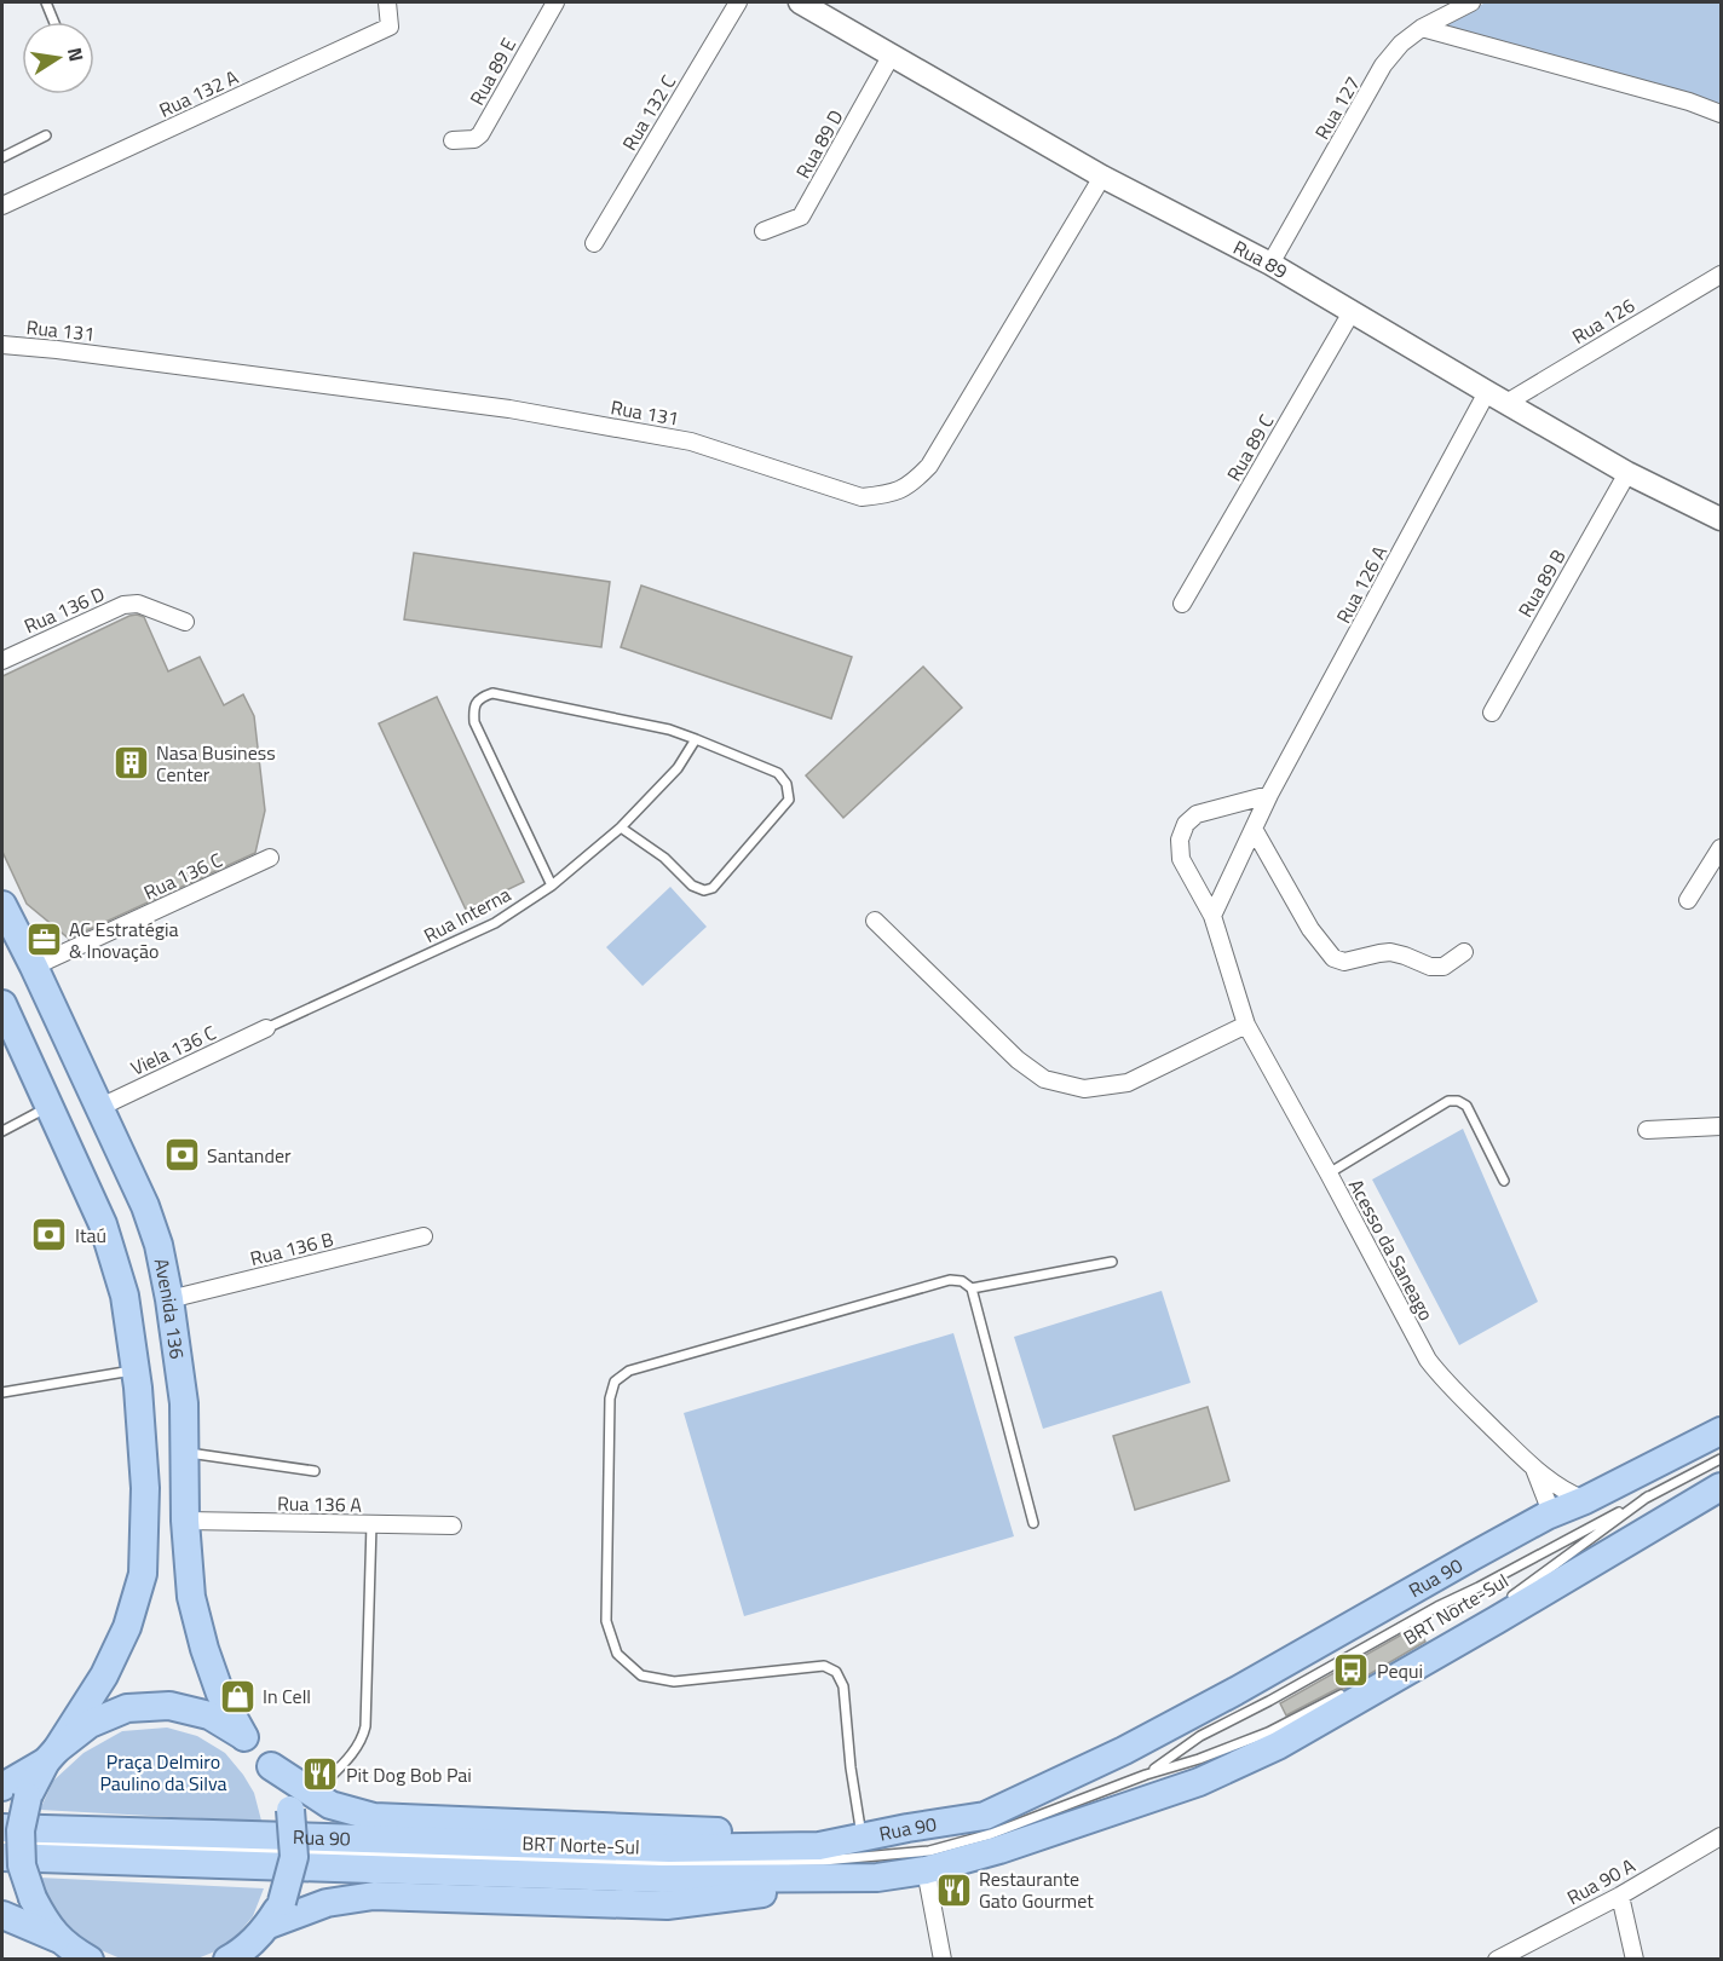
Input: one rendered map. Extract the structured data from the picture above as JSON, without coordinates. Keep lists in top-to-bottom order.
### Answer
{
  "streets": {
    "main road": ["Avenida 136", "Rua 90"],
    "street": [
      "Rua 89 E",
      "Rua 132 A",
      "Rua 127",
      "Rua 132 C",
      "Rua 89 D",
      "Rua 89",
      "Rua 126",
      "Rua 131",
      "Rua 89 C",
      "Rua 89 B",
      "Rua 126 A",
      "Rua 136 D",
      "Rua 136 C",
      "Viela 136 C",
      "Rua 136 B",
      "Acesso da Saneago",
      "Rua 136 A",
      "Rua 90 A"
    ],
    "lane": ["Rua Interna", "BRT Norte-Sul"]
  },
  "crossings": [
    ["Rua 127", "Rua 89"],
    ["Rua 89 D", "Rua 89"],
    ["Rua 89", "Rua 126"],
    ["Rua 89", "Rua 131"],
    ["Rua 89", "Rua 89 C"],
    ["Rua 89", "Rua 89 B"],
    ["Rua 89", "Rua 126 A"],
    ["Rua 126", "Rua 126 A"],
    ["Rua 126 A", "Acesso da Saneago"],
    ["Rua 136 C", "Avenida 136"],
    ["Rua Interna", "Viela 136 C"],
    ["Viela 136 C", "Avenida 136"],
    ["Rua 136 B", "Avenida 136"],
    ["Acesso da Saneago", "Rua 90"],
    ["Avenida 136", "Rua 136 A"]
  ],
  "parks": ["Praça Delmiro Paulino da Silva"],
  "places": {
    "building": ["Nasa Business Center"],
    "office": ["AC Estratégia & Inovação"],
    "bank": ["Santander", "Itaú"],
    "bus stop": ["Pequi"],
    "shop": ["In Cell"],
    "restaurant": ["Pit Dog Bob Pai", "Restaurante Gato Gourmet"]
  },
  "north": "right"
}
